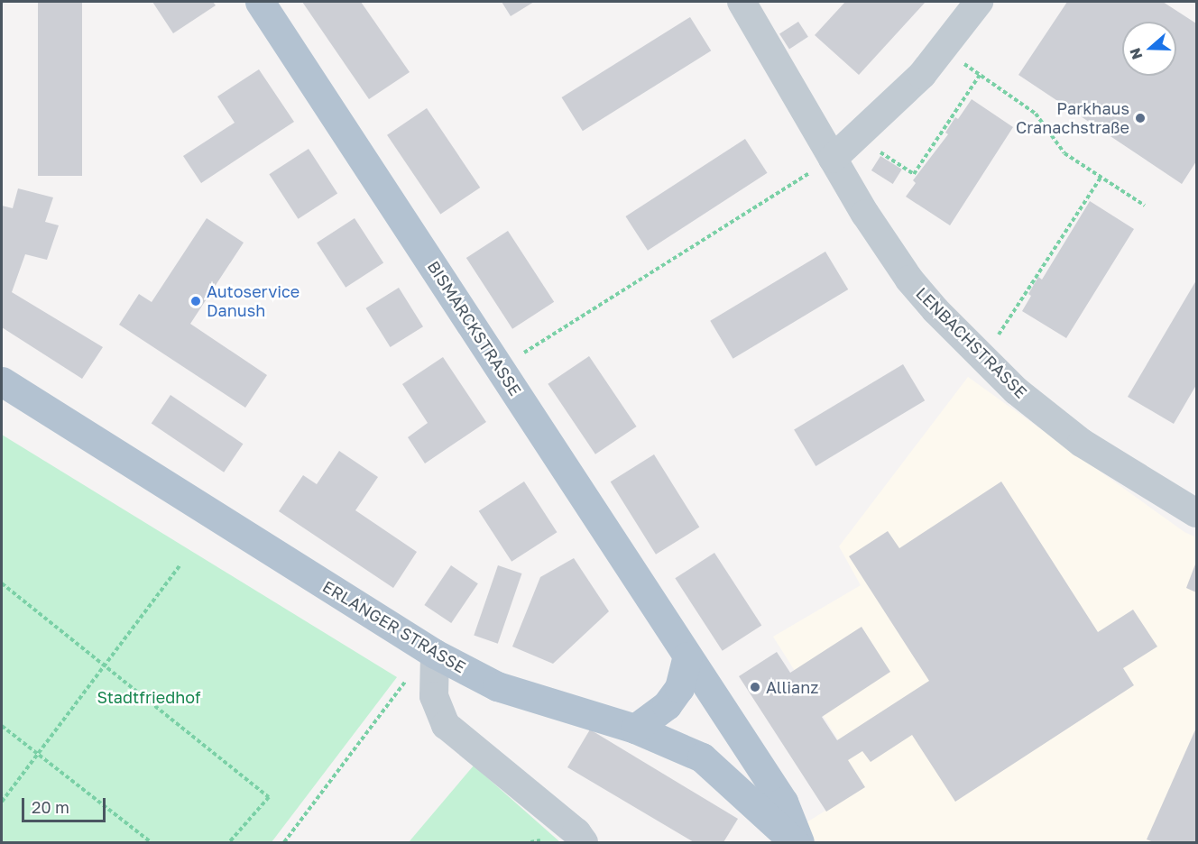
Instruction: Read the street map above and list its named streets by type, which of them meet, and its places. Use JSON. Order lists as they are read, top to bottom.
{
  "streets": {
    "main road": ["BISMARCKSTRASSE", "ERLANGER STRASSE"],
    "street": ["LENBACHSTRASSE"]
  },
  "parks": ["Stadtfriedhof"],
  "places": ["Parkhaus Cranachstraße", "Autoservice Danush", "Allianz"],
  "scale_bar": "20 m",
  "north": "left"
}
